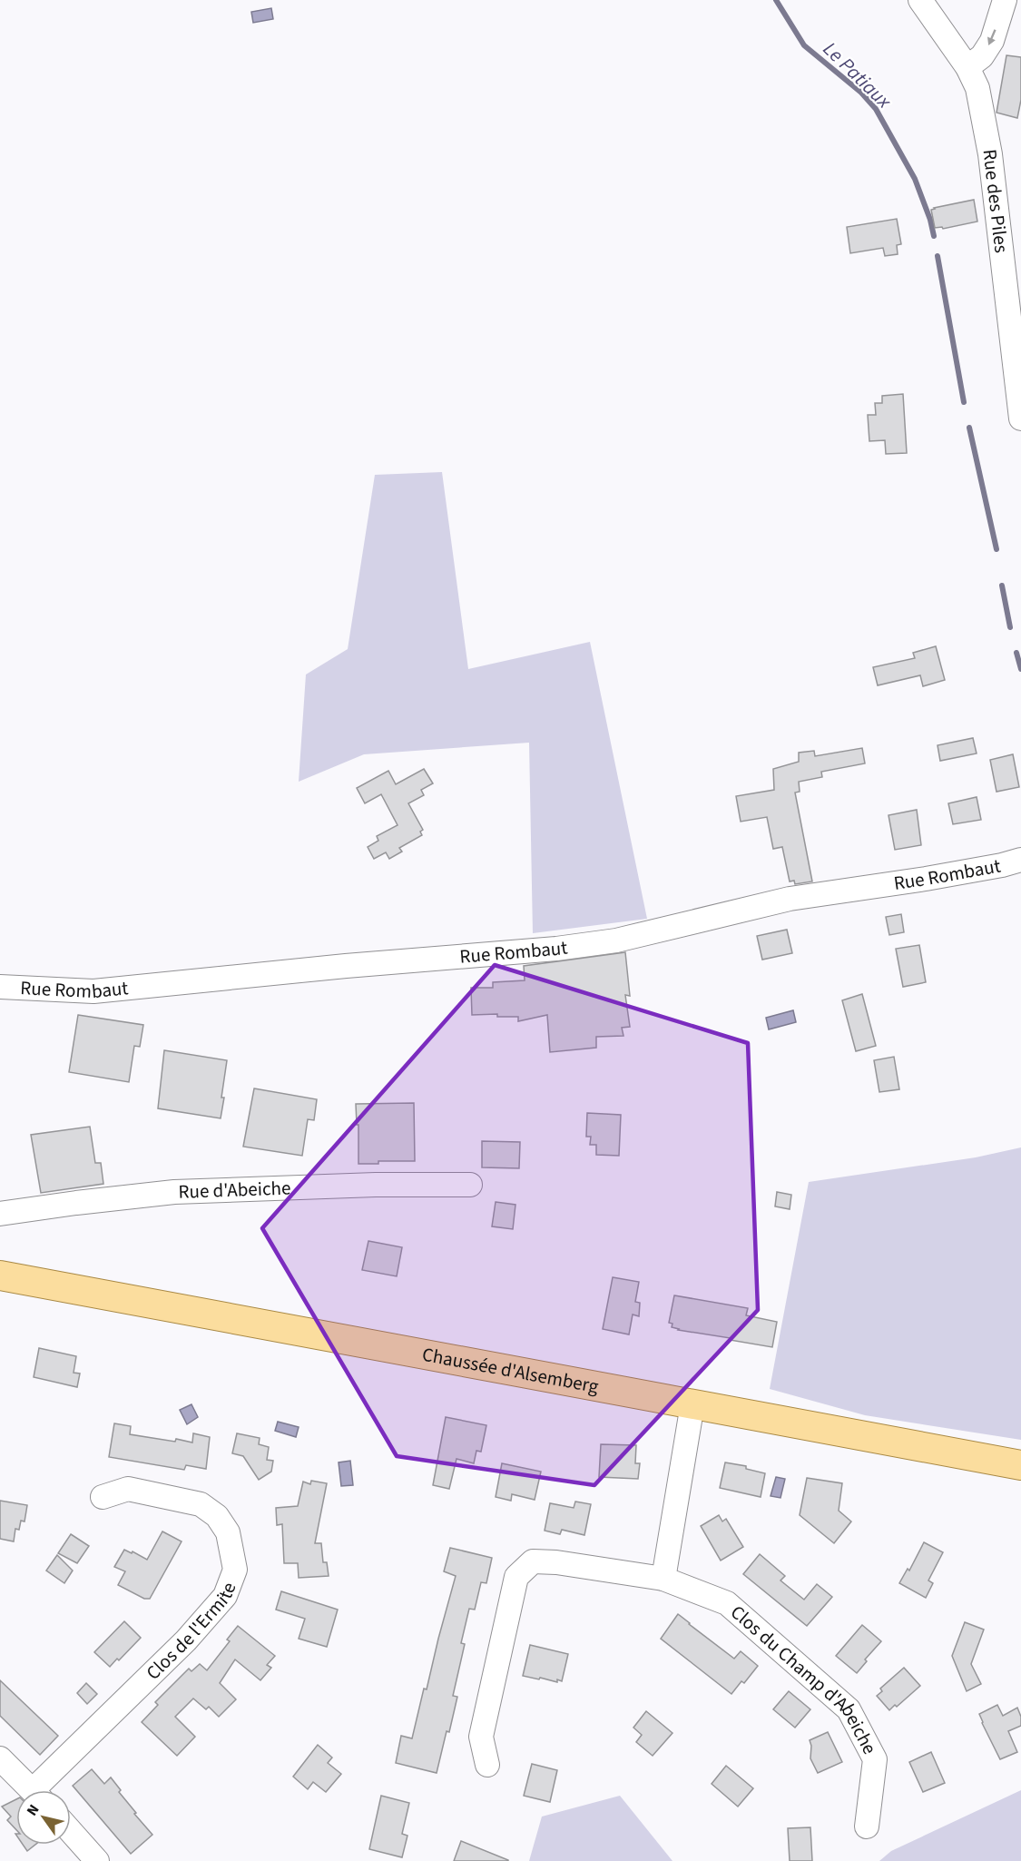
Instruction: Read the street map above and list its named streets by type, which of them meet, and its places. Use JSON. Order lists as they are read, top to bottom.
{
  "streets": {
    "main road": ["Chaussée d'Alsemberg"],
    "street": [
      "Rue des Piles",
      "Rue Rombaut",
      "Rue d'Abeiche",
      "Clos de l'Ermite",
      "Clos du Champ d'Abeiche"
    ]
  },
  "water": ["Le Patiaux"],
  "north": "top left"
}
